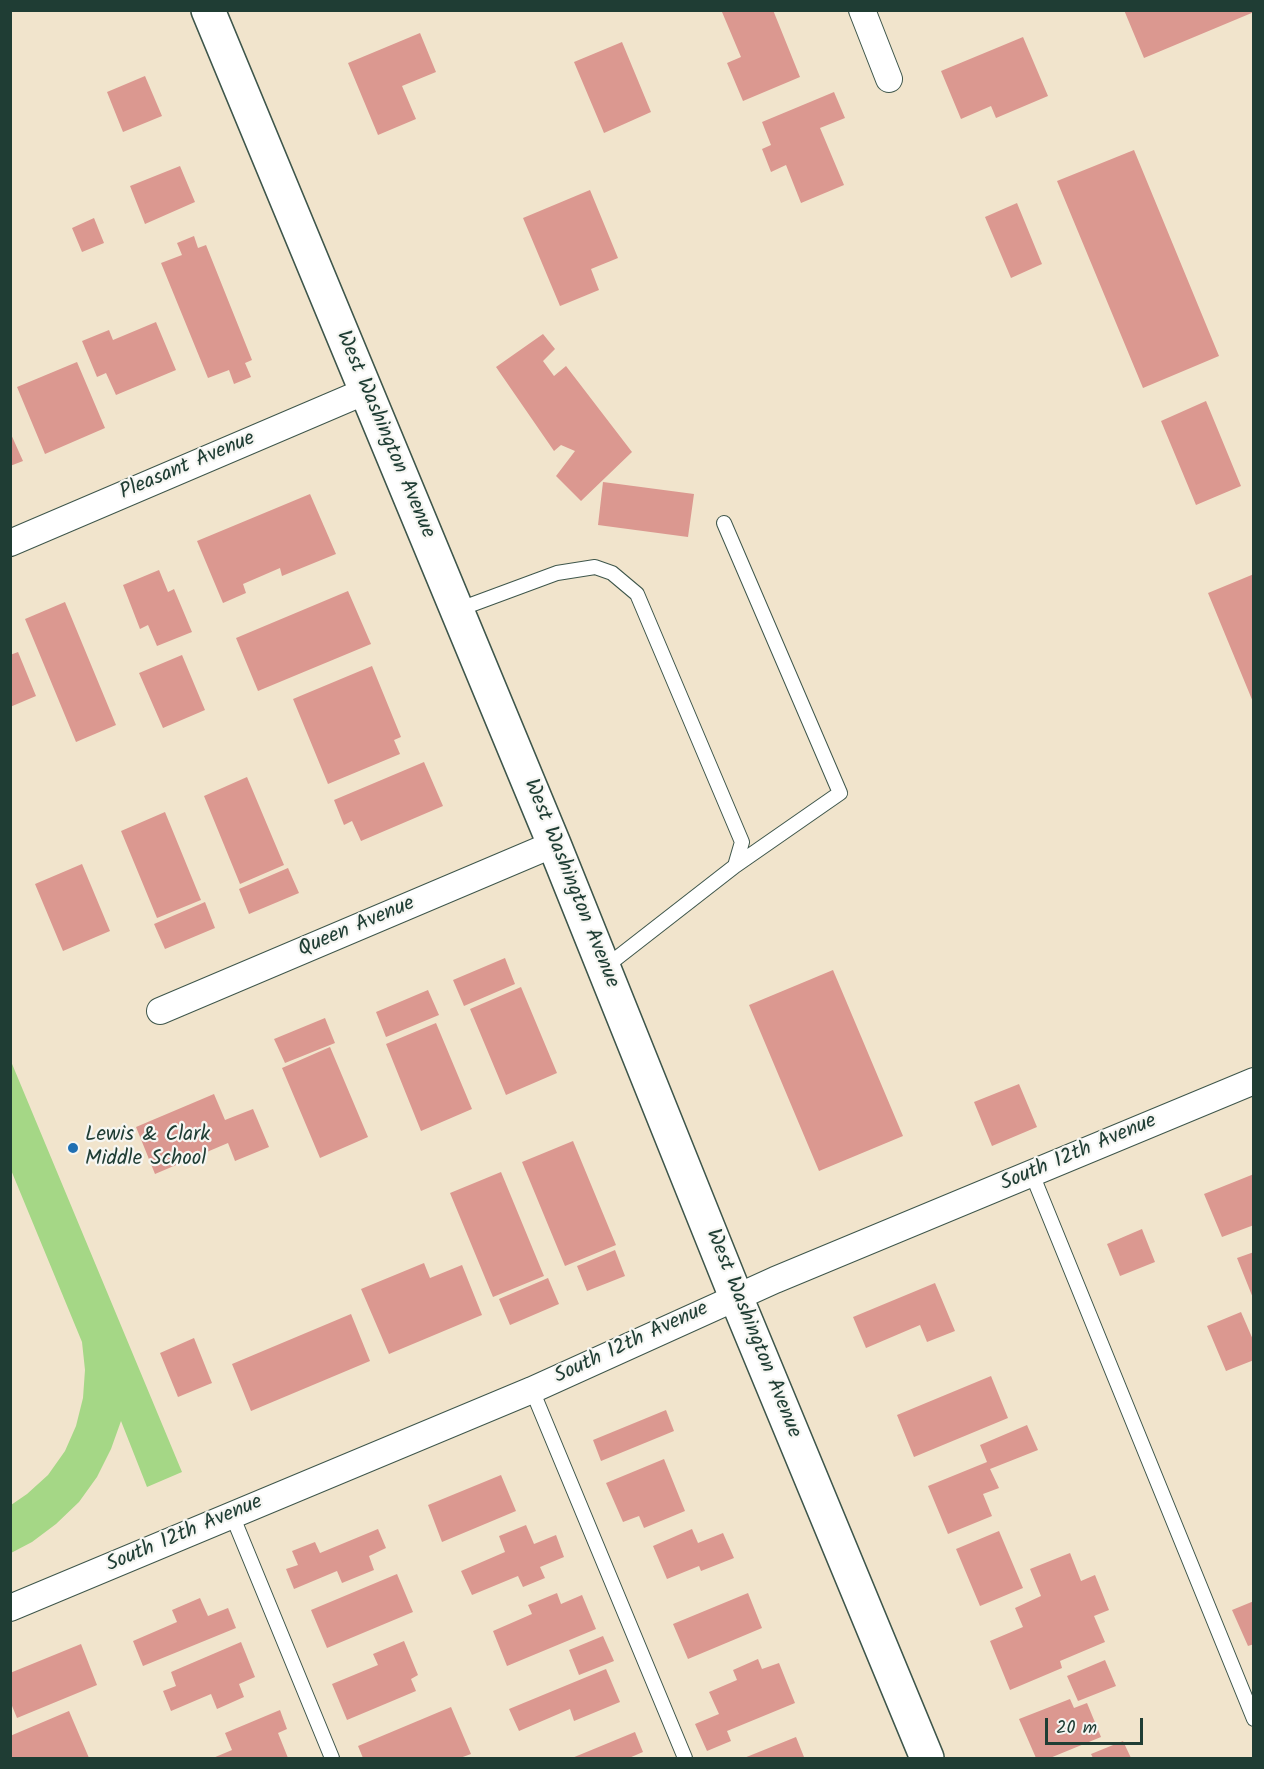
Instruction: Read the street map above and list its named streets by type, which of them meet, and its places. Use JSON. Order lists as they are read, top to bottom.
{
  "streets": {
    "main road": ["West Washington Avenue"],
    "street": ["Pleasant Avenue", "Queen Avenue", "South 12th Avenue"]
  },
  "crossings": [
    ["West Washington Avenue", "Pleasant Avenue"],
    ["West Washington Avenue", "Queen Avenue"],
    ["West Washington Avenue", "South 12th Avenue"]
  ],
  "places": ["Lewis & Clark Middle School"],
  "scale_bar": "20 m"
}
